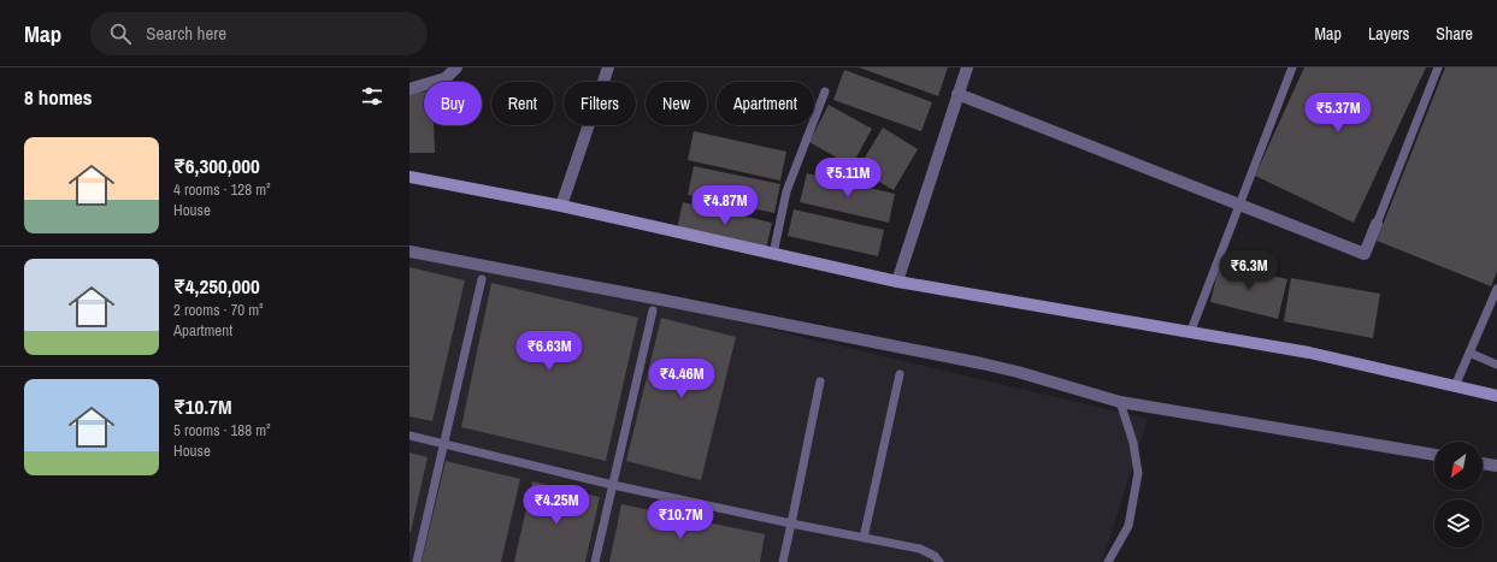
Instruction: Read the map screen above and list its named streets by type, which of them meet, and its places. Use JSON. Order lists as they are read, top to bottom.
{
  "north": "bottom left",
  "page": {
    "header": "Map",
    "search": "Search here",
    "nav": ["Map", "Layers", "Share"],
    "heading": "8 homes",
    "chip": [
      "Buy",
      "Rent",
      "Filters",
      "New",
      "Apartment"
    ],
    "price": [
      "₹5.37M",
      "₹5.11M",
      "₹4.87M",
      "₹6.3M",
      "₹6.63M",
      "₹4.46M",
      "₹4.25M",
      "₹10.7M"
    ],
    "list": [
      {
        "name": "₹6,300,000",
        "note": "4 rooms · 128 m² · House"
      },
      {
        "name": "₹4,250,000",
        "note": "2 rooms · 70 m² · Apartment"
      },
      {
        "name": "₹10.7M",
        "note": "5 rooms · 188 m² · House"
      }
    ]
  }
}
